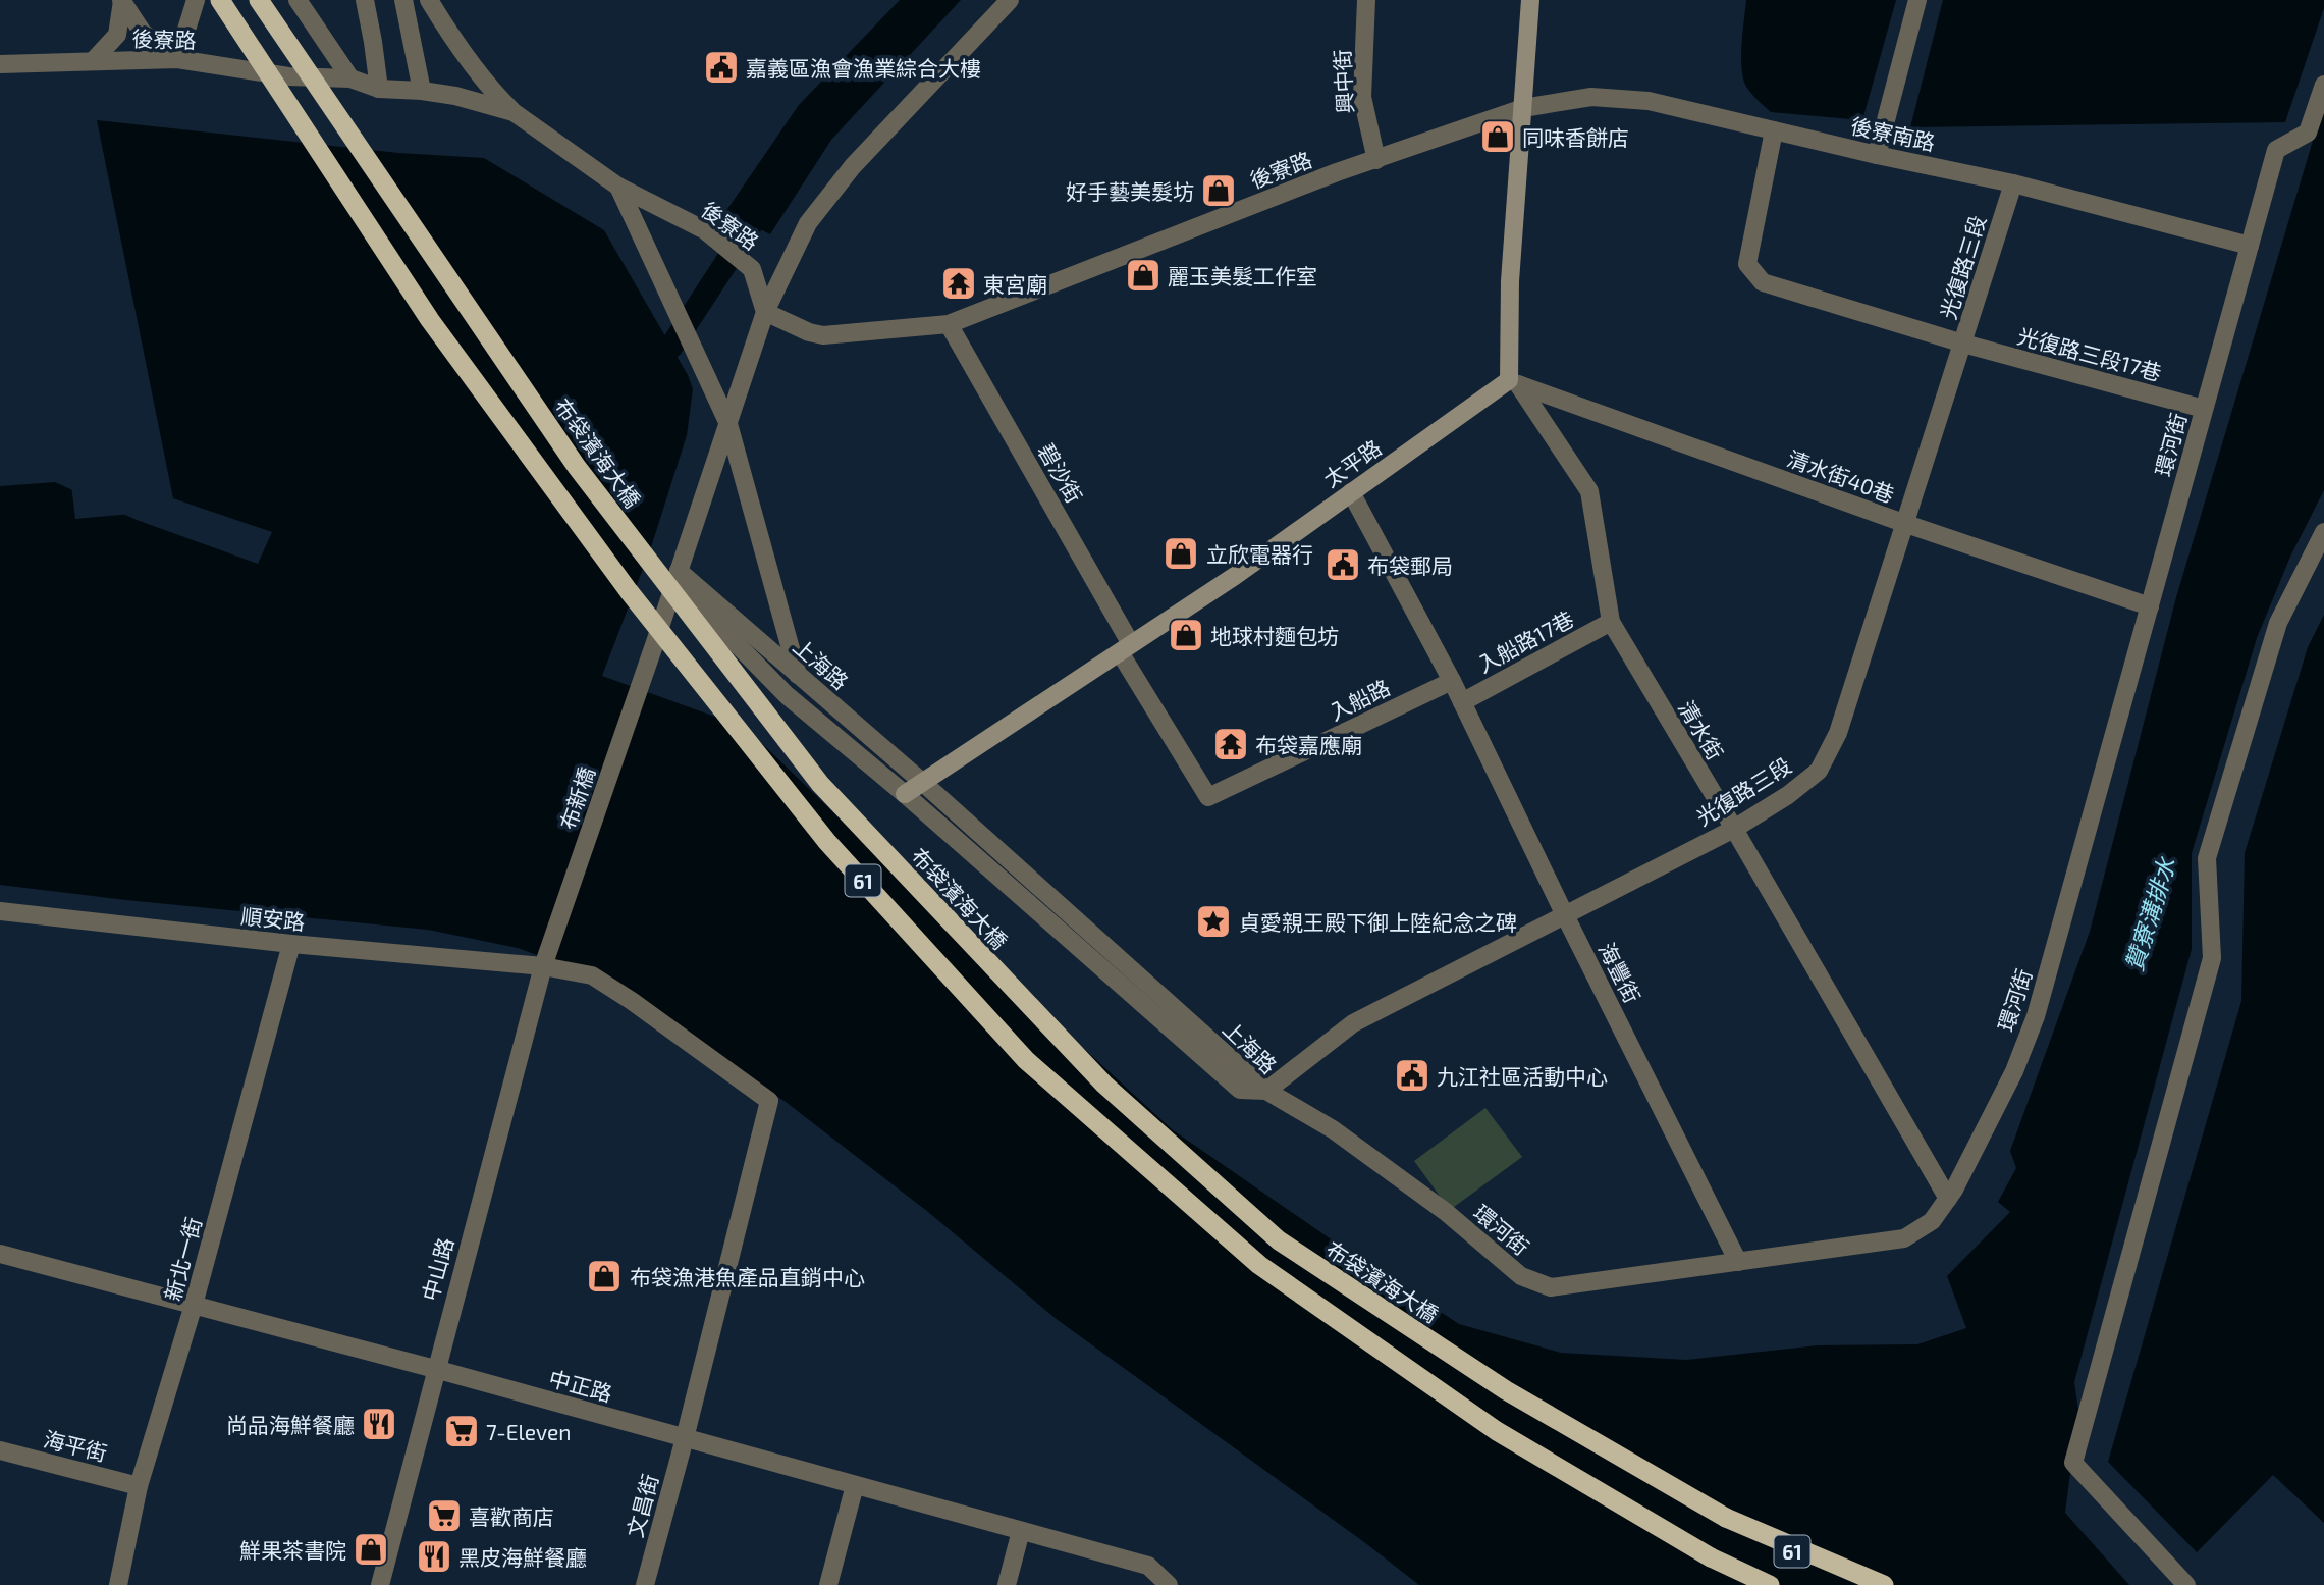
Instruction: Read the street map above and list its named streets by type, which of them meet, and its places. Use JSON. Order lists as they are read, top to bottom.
{
  "streets": {
    "highway": ["布袋濱海大橋", "61"],
    "main road": ["太平路"],
    "street": [
      "後寮路",
      "興中街",
      "後寮南路",
      "光復路三段",
      "光復路三段17巷",
      "環河街",
      "碧沙街",
      "清水街40巷",
      "入船路17巷",
      "上海路",
      "入船路",
      "清水街",
      "布新橋",
      "順安路",
      "海豐街",
      "新北一街",
      "中山路",
      "中正路",
      "海平街",
      "文昌街"
    ]
  },
  "crossings": [
    ["後寮路", "興中街"],
    ["後寮路", "後寮南路"],
    ["後寮路", "太平路"],
    ["後寮路", "碧沙街"],
    ["後寮南路", "光復路三段"],
    ["後寮南路", "光復路三段17巷"],
    ["後寮南路", "環河街"],
    ["後寮南路", "太平路"],
    ["光復路三段", "光復路三段17巷"],
    ["光復路三段", "環河街"],
    ["光復路三段", "清水街40巷"],
    ["光復路三段", "上海路"],
    ["光復路三段", "清水街"],
    ["光復路三段", "海豐街"],
    ["光復路三段17巷", "環河街"],
    ["環河街", "清水街40巷"],
    ["環河街", "上海路"],
    ["環河街", "清水街"],
    ["環河街", "海豐街"],
    ["太平路", "碧沙街"],
    ["太平路", "上海路"],
    ["太平路", "入船路"],
    ["碧沙街", "入船路"],
    ["清水街40巷", "清水街"],
    ["入船路17巷", "清水街"],
    ["入船路17巷", "海豐街"],
    ["上海路", "布新橋"],
    ["布新橋", "順安路"],
    ["布新橋", "中山路"],
    ["順安路", "新北一街"],
    ["順安路", "中山路"],
    ["順安路", "中正路"],
    ["順安路", "文昌街"],
    ["新北一街", "中正路"],
    ["新北一街", "海平街"],
    ["中山路", "中正路"],
    ["中正路", "文昌街"]
  ],
  "water": ["贊寮溝排水"],
  "places": {
    "public building": ["嘉義區漁會漁業綜合大樓", "布袋郵局", "九江社區活動中心"],
    "shop": [
      "同味香餅店",
      "好手藝美髮坊",
      "麗玉美髮工作室",
      "立欣電器行",
      "地球村麵包坊",
      "布袋漁港魚產品直銷中心",
      "鮮果茶書院"
    ],
    "temple": ["東宮廟", "布袋嘉應廟"],
    "place": ["貞愛親王殿下御上陸紀念之碑"],
    "restaurant": ["尚品海鮮餐廳", "黑皮海鮮餐廳"],
    "supermarket": ["7-Eleven", "喜歡商店"]
  }
}
